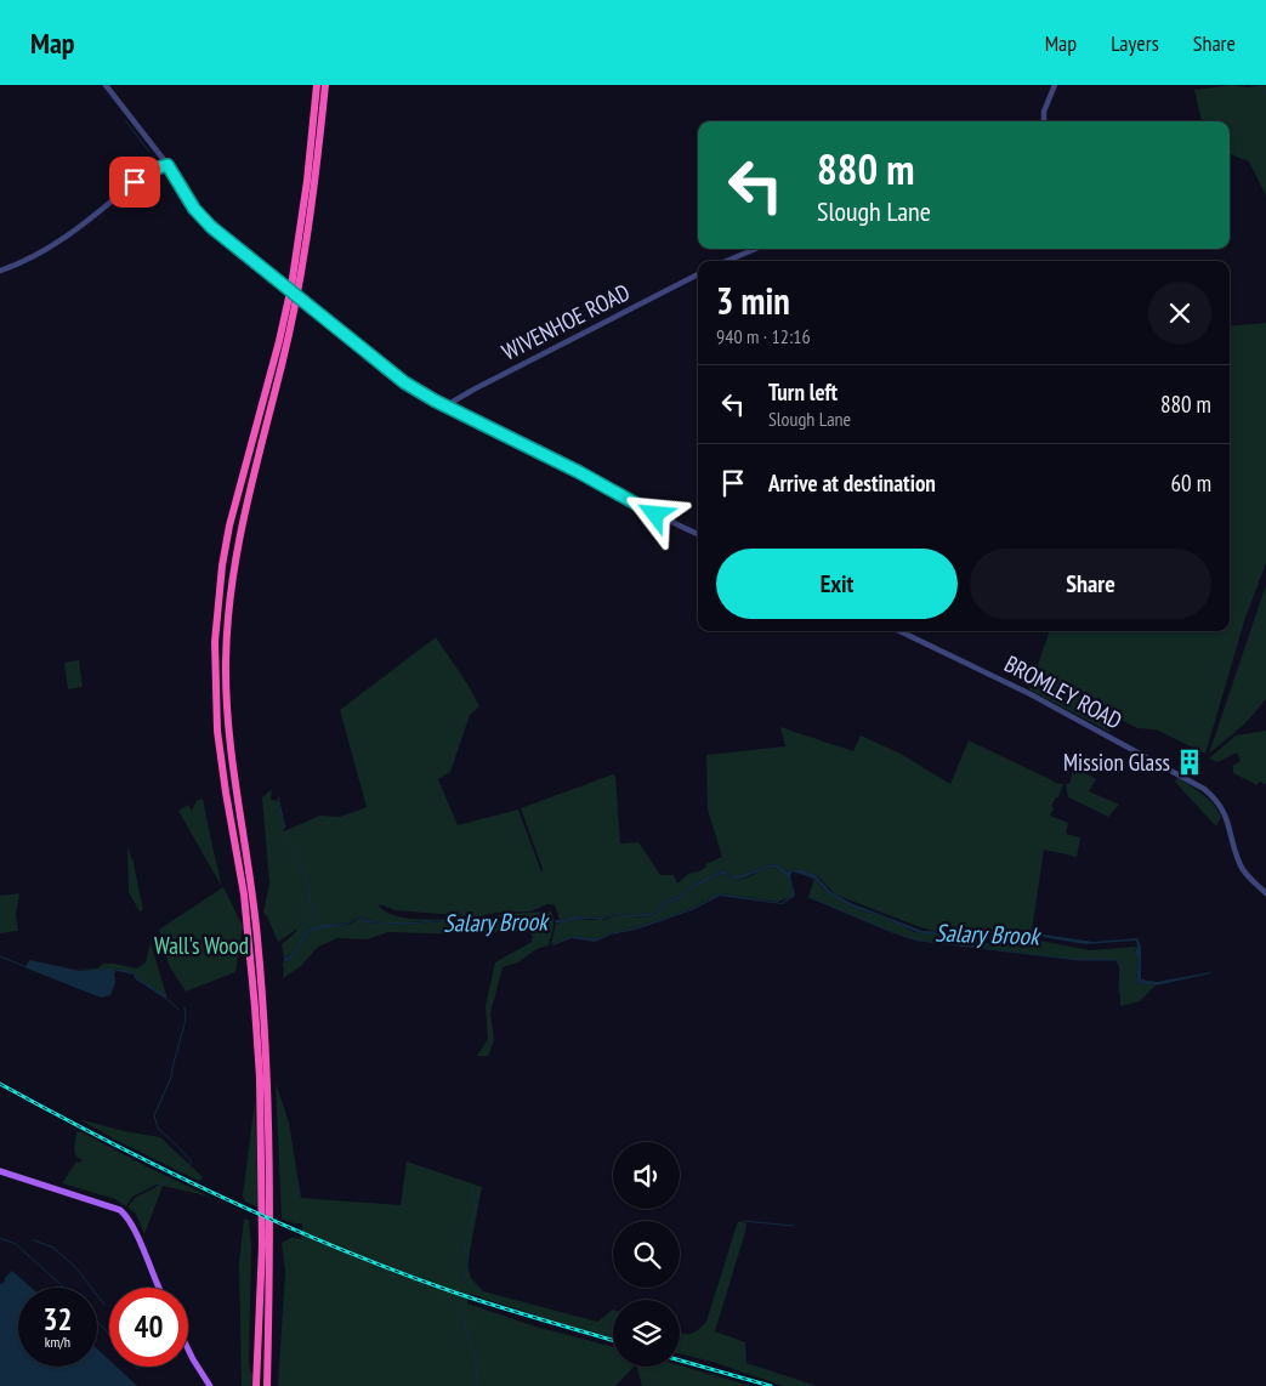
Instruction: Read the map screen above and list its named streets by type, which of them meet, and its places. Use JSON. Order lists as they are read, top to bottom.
{
  "streets": {
    "street": ["WIVENHOE ROAD", "BROMLEY ROAD"]
  },
  "water": ["Salary Brook"],
  "parks": ["Wall's Wood"],
  "places": {
    "building": ["Mission Glass"]
  },
  "page": {
    "header": "Map",
    "nav": ["Map", "Layers", "Share"],
    "turn": ["880 m", "Slough Lane"],
    "heading": ["3 min", "940 m · 12:16"],
    "list": [
      {
        "name": "Turn left",
        "note": "Slough Lane",
        "value": "880 m"
      },
      {
        "name": "Arrive at destination",
        "value": "60 m"
      }
    ],
    "buttons": ["Exit", "Share"],
    "speed": "32 km/h",
    "limit": "40"
  }
}
